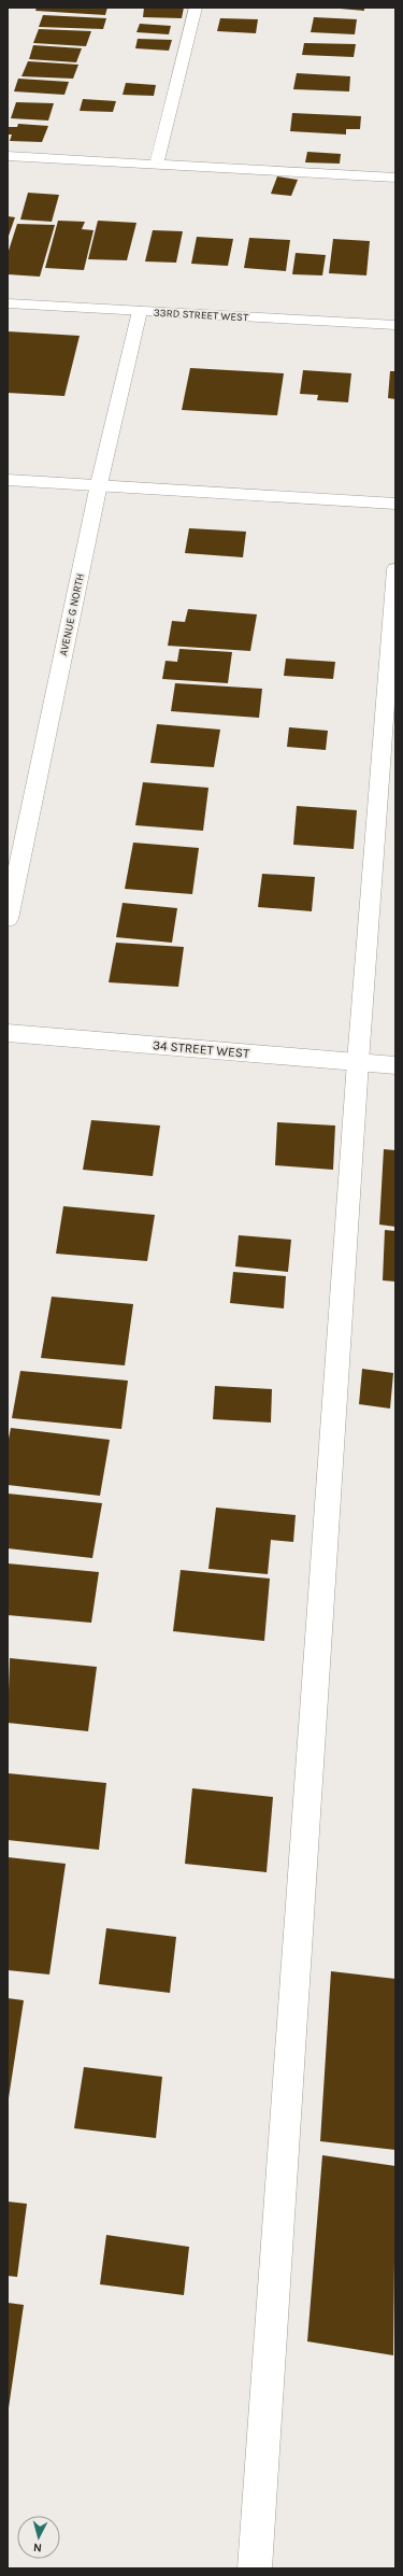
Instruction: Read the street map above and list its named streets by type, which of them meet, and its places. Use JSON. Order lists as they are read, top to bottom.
{
  "streets": {
    "street": ["33RD STREET WEST", "AVENUE G NORTH", "34 STREET WEST"]
  },
  "crossings": [
    ["33RD STREET WEST", "AVENUE G NORTH"]
  ],
  "north": "bottom"
}
